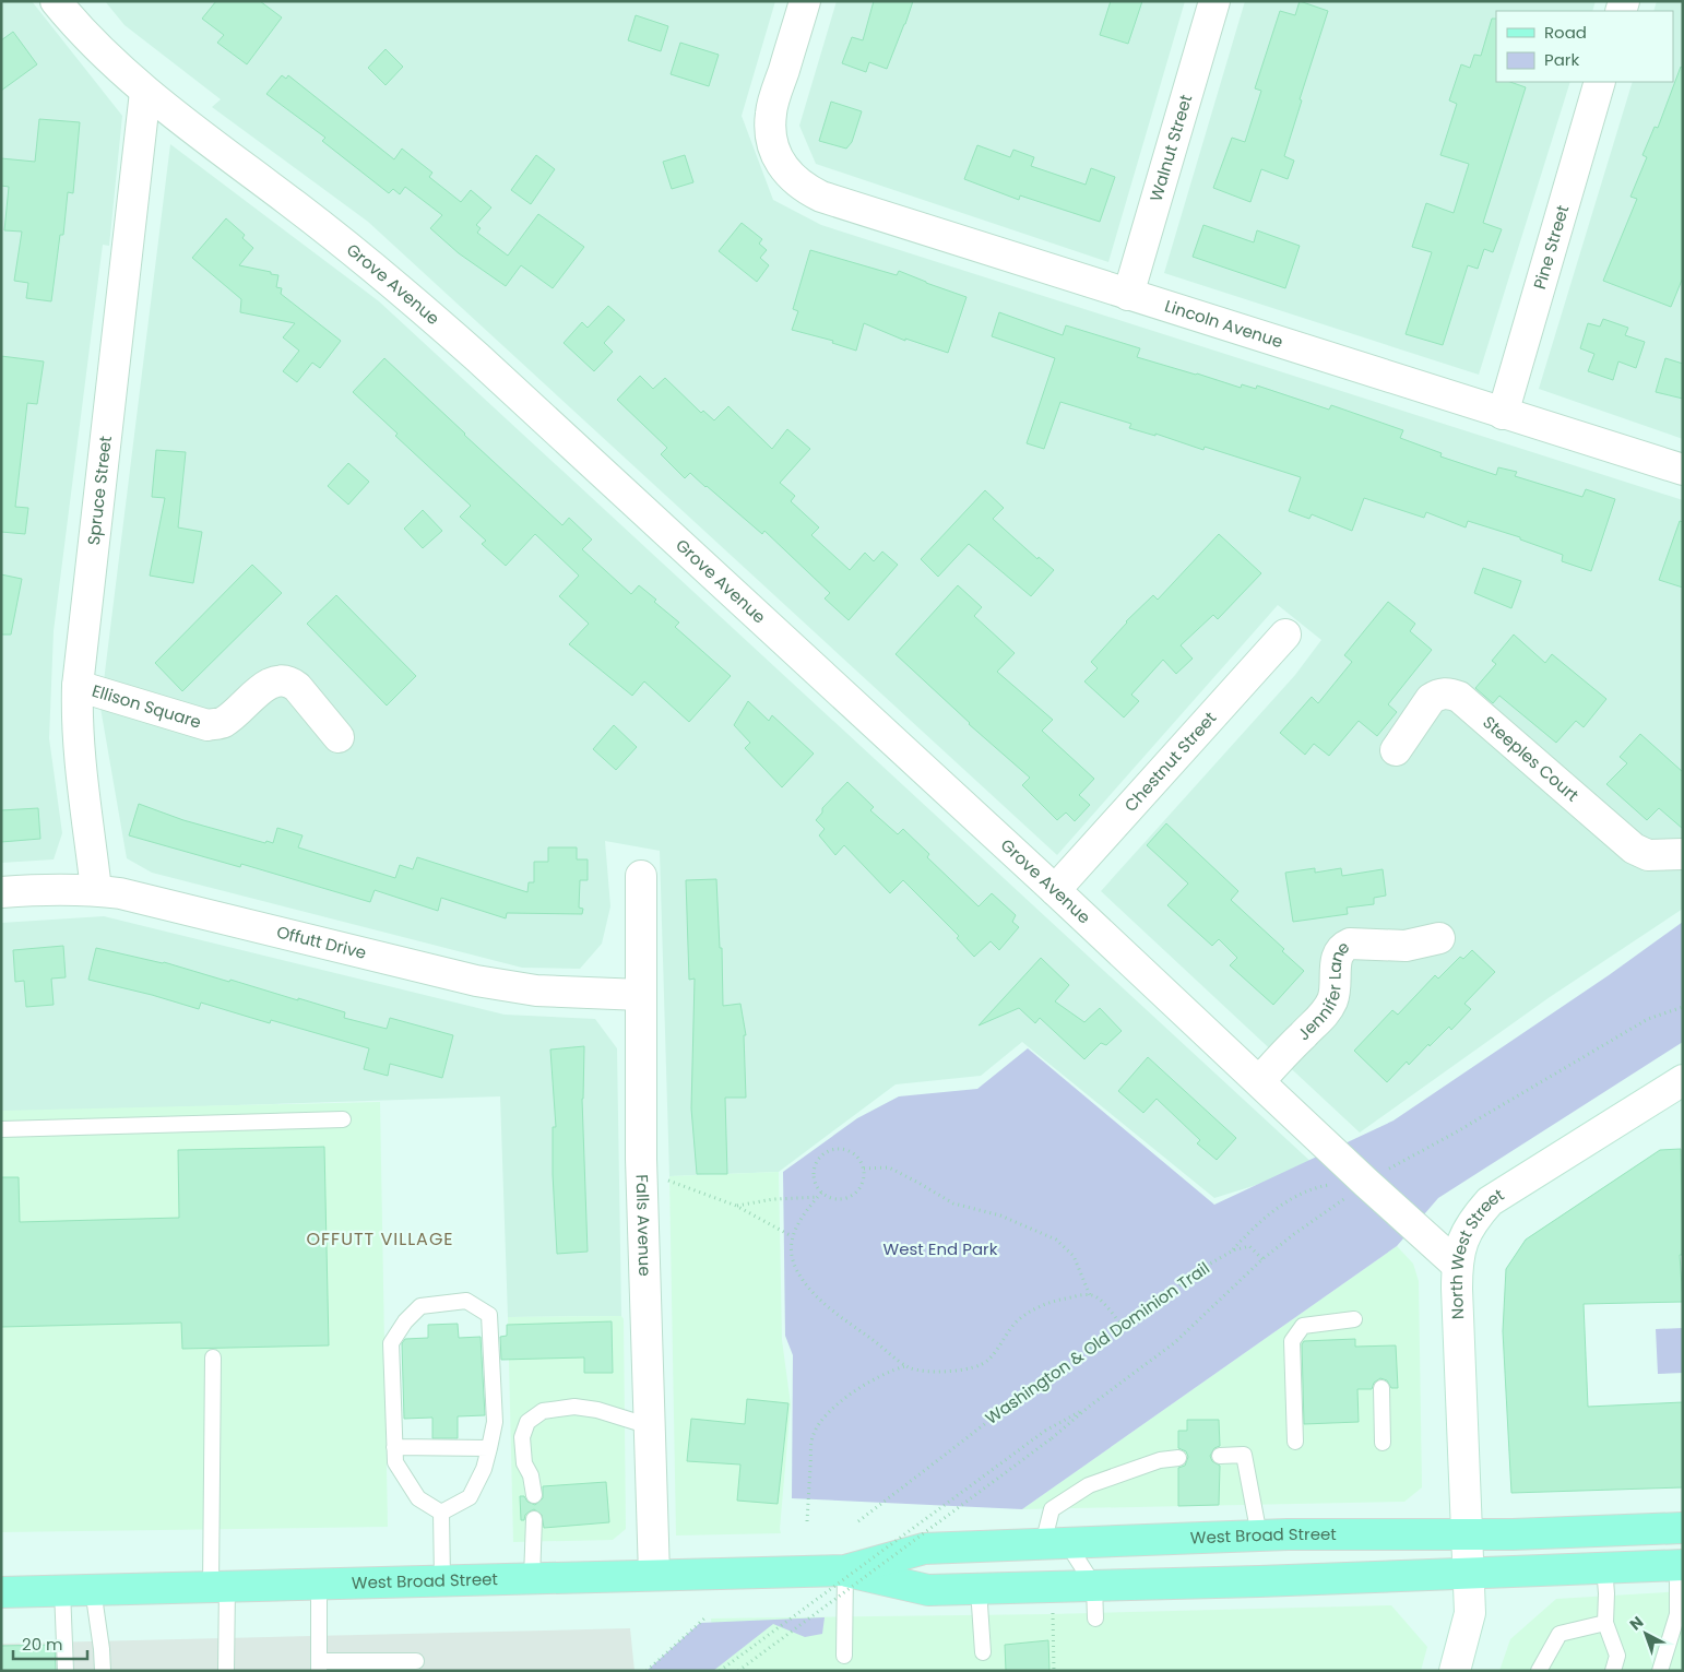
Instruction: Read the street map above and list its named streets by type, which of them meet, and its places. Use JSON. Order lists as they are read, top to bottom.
{
  "streets": {
    "main road": ["West Broad Street"],
    "street": [
      "Walnut Street",
      "Pine Street",
      "Grove Avenue",
      "Lincoln Avenue",
      "Spruce Street",
      "Ellison Square",
      "Steeples Court",
      "Chestnut Street",
      "Offutt Drive",
      "Jennifer Lane",
      "Falls Avenue",
      "North West Street"
    ],
    "path": ["Washington & Old Dominion Trail"]
  },
  "crossings": [
    ["Walnut Street", "Lincoln Avenue"],
    ["Pine Street", "Lincoln Avenue"],
    ["Grove Avenue", "Spruce Street"],
    ["Grove Avenue", "Chestnut Street"],
    ["Grove Avenue", "Jennifer Lane"],
    ["Grove Avenue", "North West Street"],
    ["Grove Avenue", "Washington & Old Dominion Trail"],
    ["Spruce Street", "Ellison Square"],
    ["Spruce Street", "Offutt Drive"],
    ["Offutt Drive", "Falls Avenue"],
    ["Falls Avenue", "West Broad Street"],
    ["North West Street", "West Broad Street"]
  ],
  "districts": ["OFFUTT VILLAGE"],
  "parks": ["West End Park"],
  "legend": ["Road", "Park"],
  "scale_bar": "20 m",
  "north": "top left"
}
